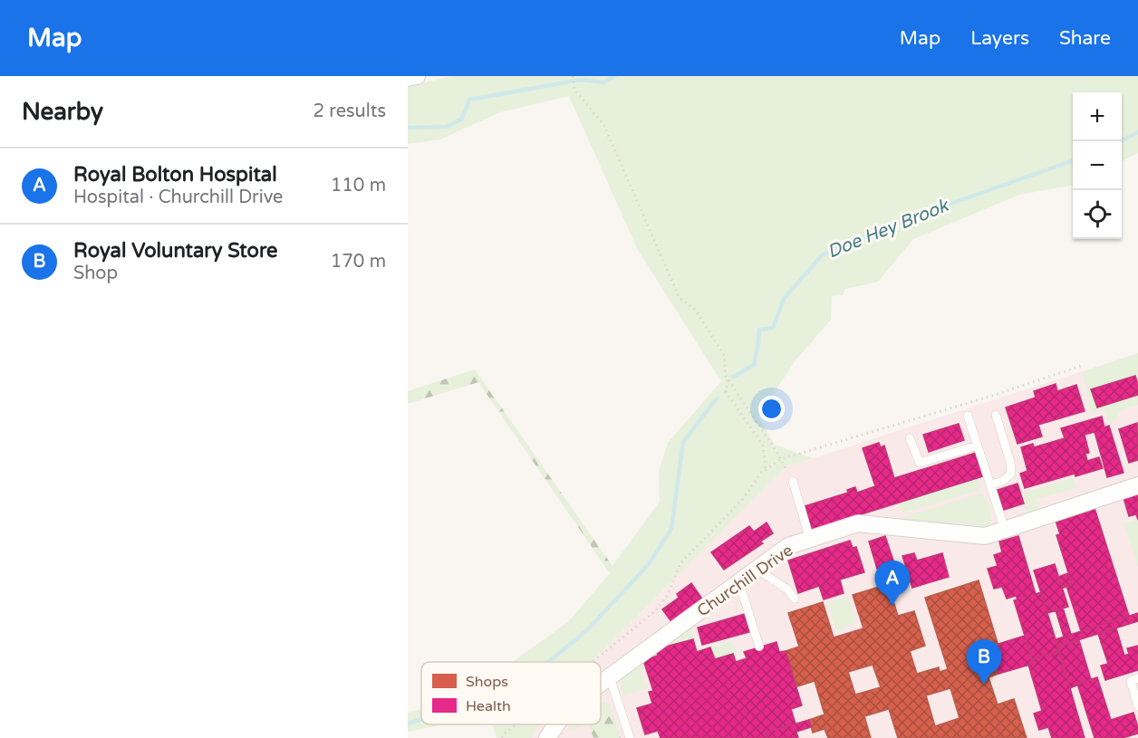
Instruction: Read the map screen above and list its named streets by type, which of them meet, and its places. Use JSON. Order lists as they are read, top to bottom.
{
  "streets": {
    "street": ["Churchill Drive"]
  },
  "water": ["Doe Hey Brook"],
  "legend": ["Shops", "Health"],
  "page": {
    "header": "Map",
    "nav": ["Map", "Layers", "Share"],
    "heading": ["Nearby", "2 results"],
    "map_buttons": ["+", "−"],
    "list": [
      {
        "mark": "A",
        "name": "Royal Bolton Hospital",
        "note": "Hospital · Churchill Drive",
        "value": "110 m"
      },
      {
        "mark": "B",
        "name": "Royal Voluntary Store",
        "note": "Shop",
        "value": "170 m"
      }
    ],
    "pins": ["A", "B"]
  }
}
